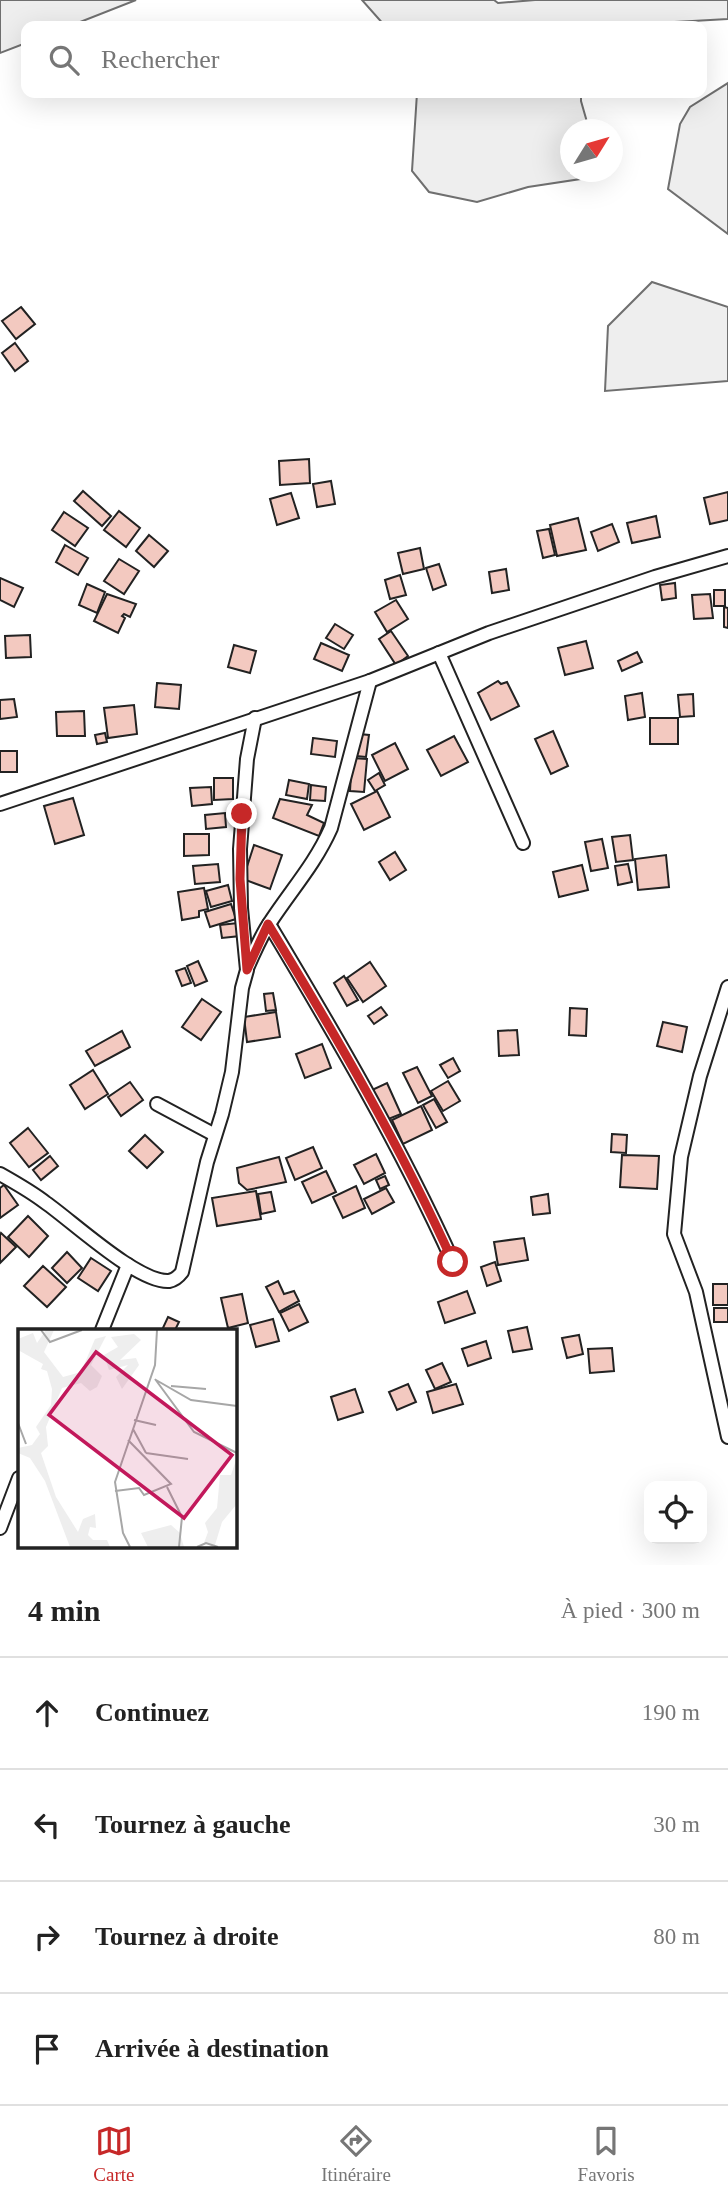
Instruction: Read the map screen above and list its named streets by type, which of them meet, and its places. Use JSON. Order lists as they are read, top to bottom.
{
  "north": "top right",
  "page": {
    "search": "Rechercher",
    "heading": ["4 min", "À pied · 300 m"],
    "list": [
      ["Continuez", "190 m"],
      ["Tournez à gauche", "30 m"],
      ["Tournez à droite", "80 m"],
      "Arrivée à destination"
    ],
    "nav": ["Carte", "Itinéraire", "Favoris"]
  }
}
